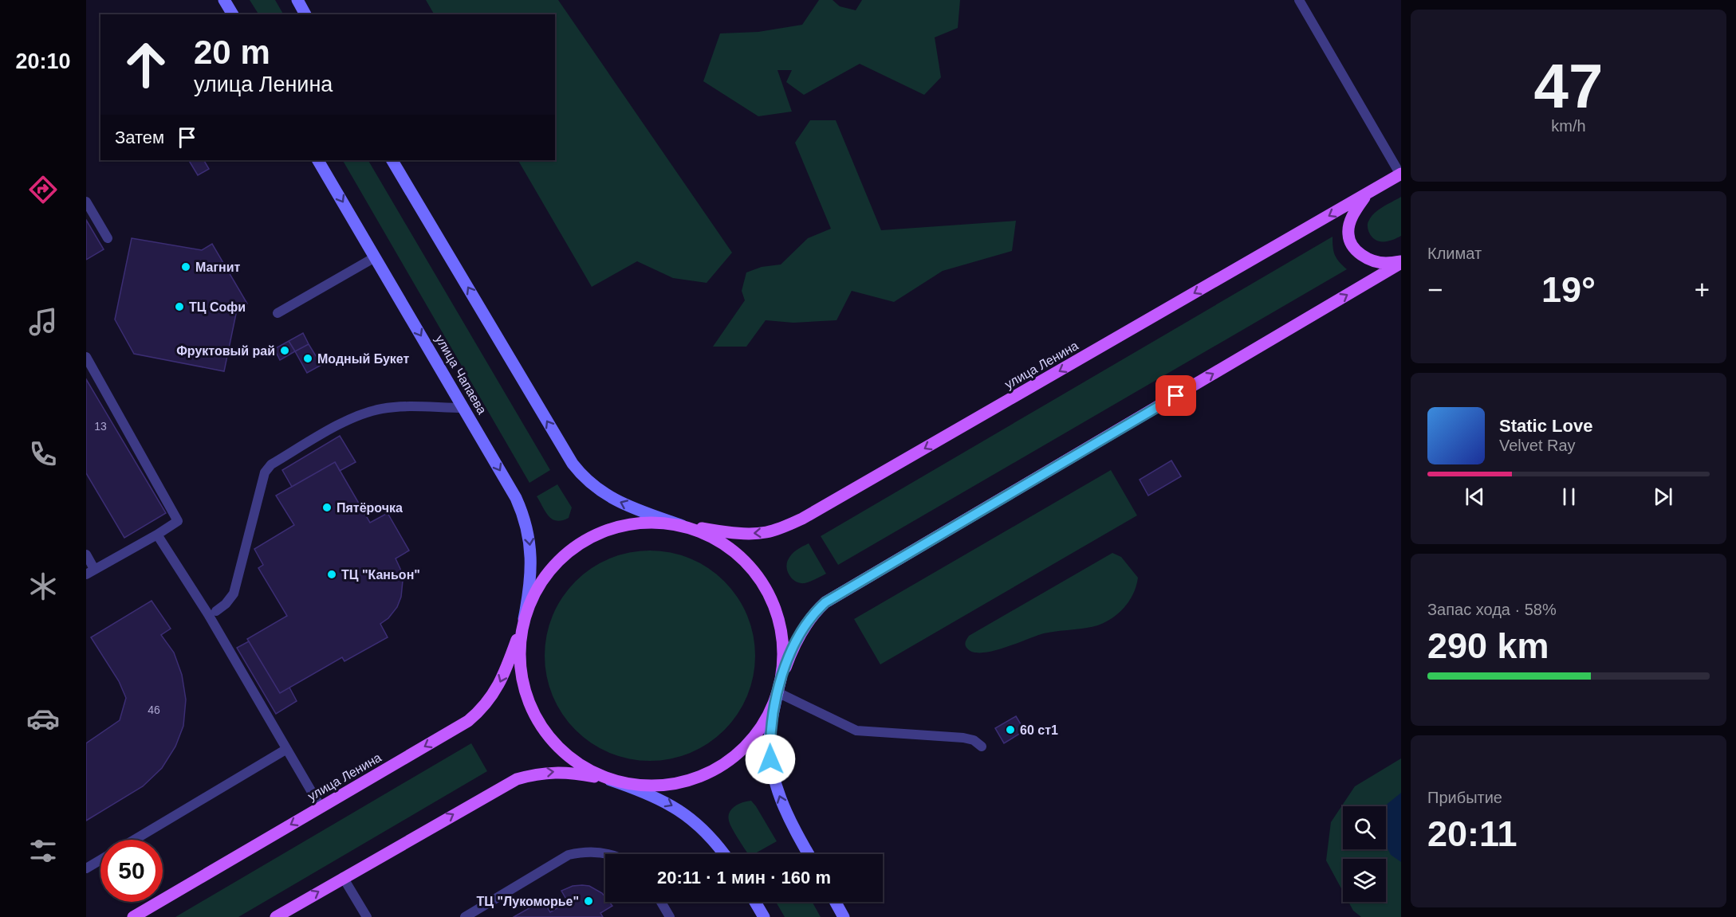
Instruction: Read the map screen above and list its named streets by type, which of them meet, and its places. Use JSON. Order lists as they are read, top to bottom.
{
  "streets": {
    "main road": ["улица Ленина", "улица Чапаева"]
  },
  "crossings": [
    ["улица Ленина", "улица Чапаева"]
  ],
  "places": [
    "Магнит",
    "ТЦ Софи",
    "Фруктовый рай",
    "Модный Букет",
    "Пятёрочка",
    "ТЦ \"Каньон\"",
    "60 ст1",
    "ТЦ \"Лукоморье\""
  ],
  "house_numbers": ["13", "46"],
  "page": {
    "tabs": "20:10",
    "tile": [
      ["47", "km/h"],
      "Климат",
      ["Запас хода · 58%", "290 km"],
      ["Прибытие", "20:11"]
    ],
    "turn": ["20 m", "улица Ленина"],
    "then": "Затем",
    "heat": ["−", "19°", "+"],
    "song": ["Static Love", "Velvet Ray"],
    "limit": "50",
    "trip": "20:11 · 1 мин · 160 m"
  }
}
